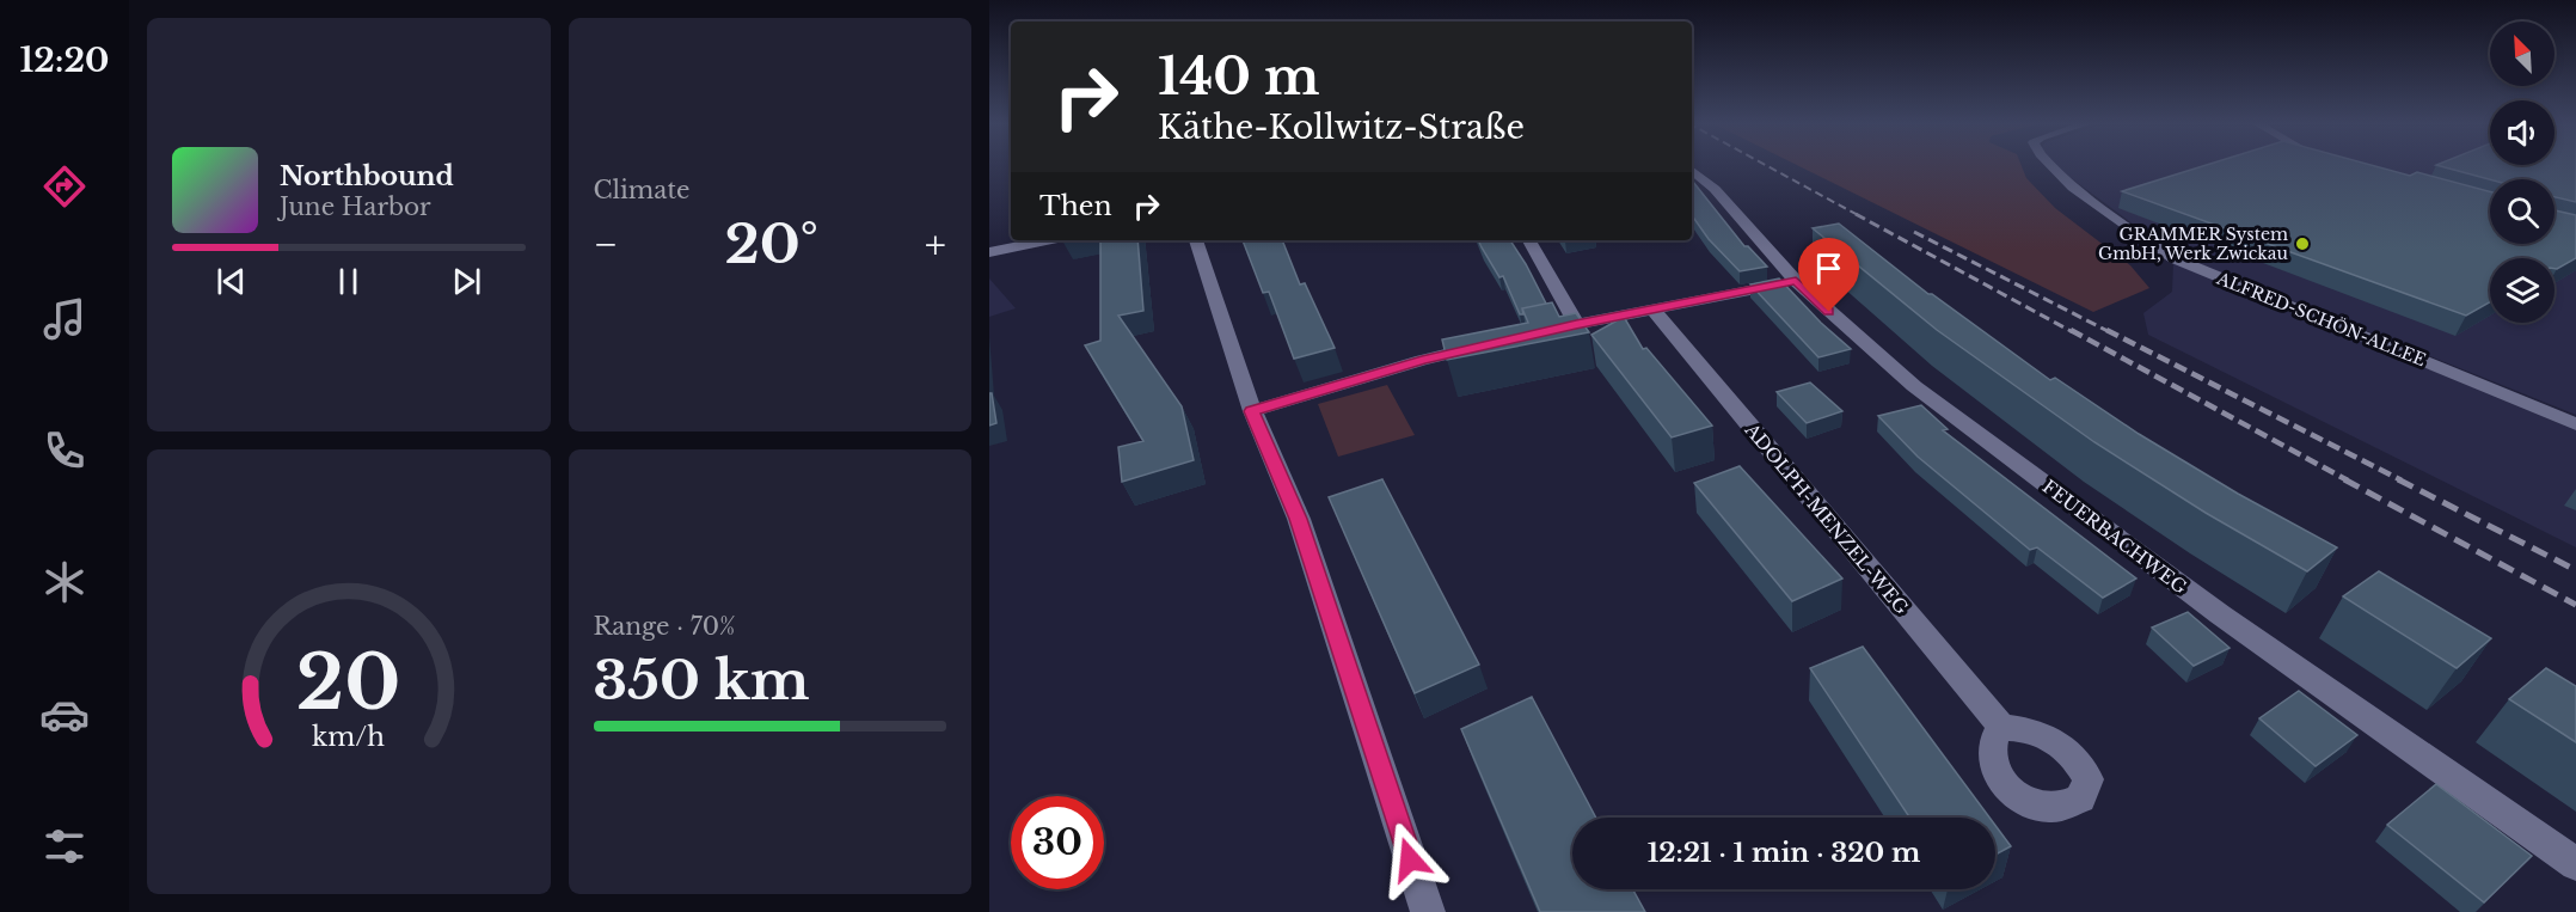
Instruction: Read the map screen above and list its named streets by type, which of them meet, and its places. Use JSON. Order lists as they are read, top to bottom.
{
  "streets": {
    "street": ["ALFRED-SCHÖN-ALLEE", "ADOLPH-MENZEL-WEG", "FEUERBACHWEG"]
  },
  "places": ["GRAMMER System GmbH, Werk Zwickau"],
  "north": "top left",
  "page": {
    "tabs": "12:20",
    "tile": [
      "Climate",
      ["Range · 70%", "350 km"]
    ],
    "turn": ["140 m", "Käthe-Kollwitz-Straße"],
    "song": ["Northbound", "June Harbor"],
    "then": "Then",
    "heat": ["−", "20°", "+"],
    "limit": "30",
    "trip": "12:21 · 1 min · 320 m",
    "gauge": ["20", "km/h"]
  }
}
